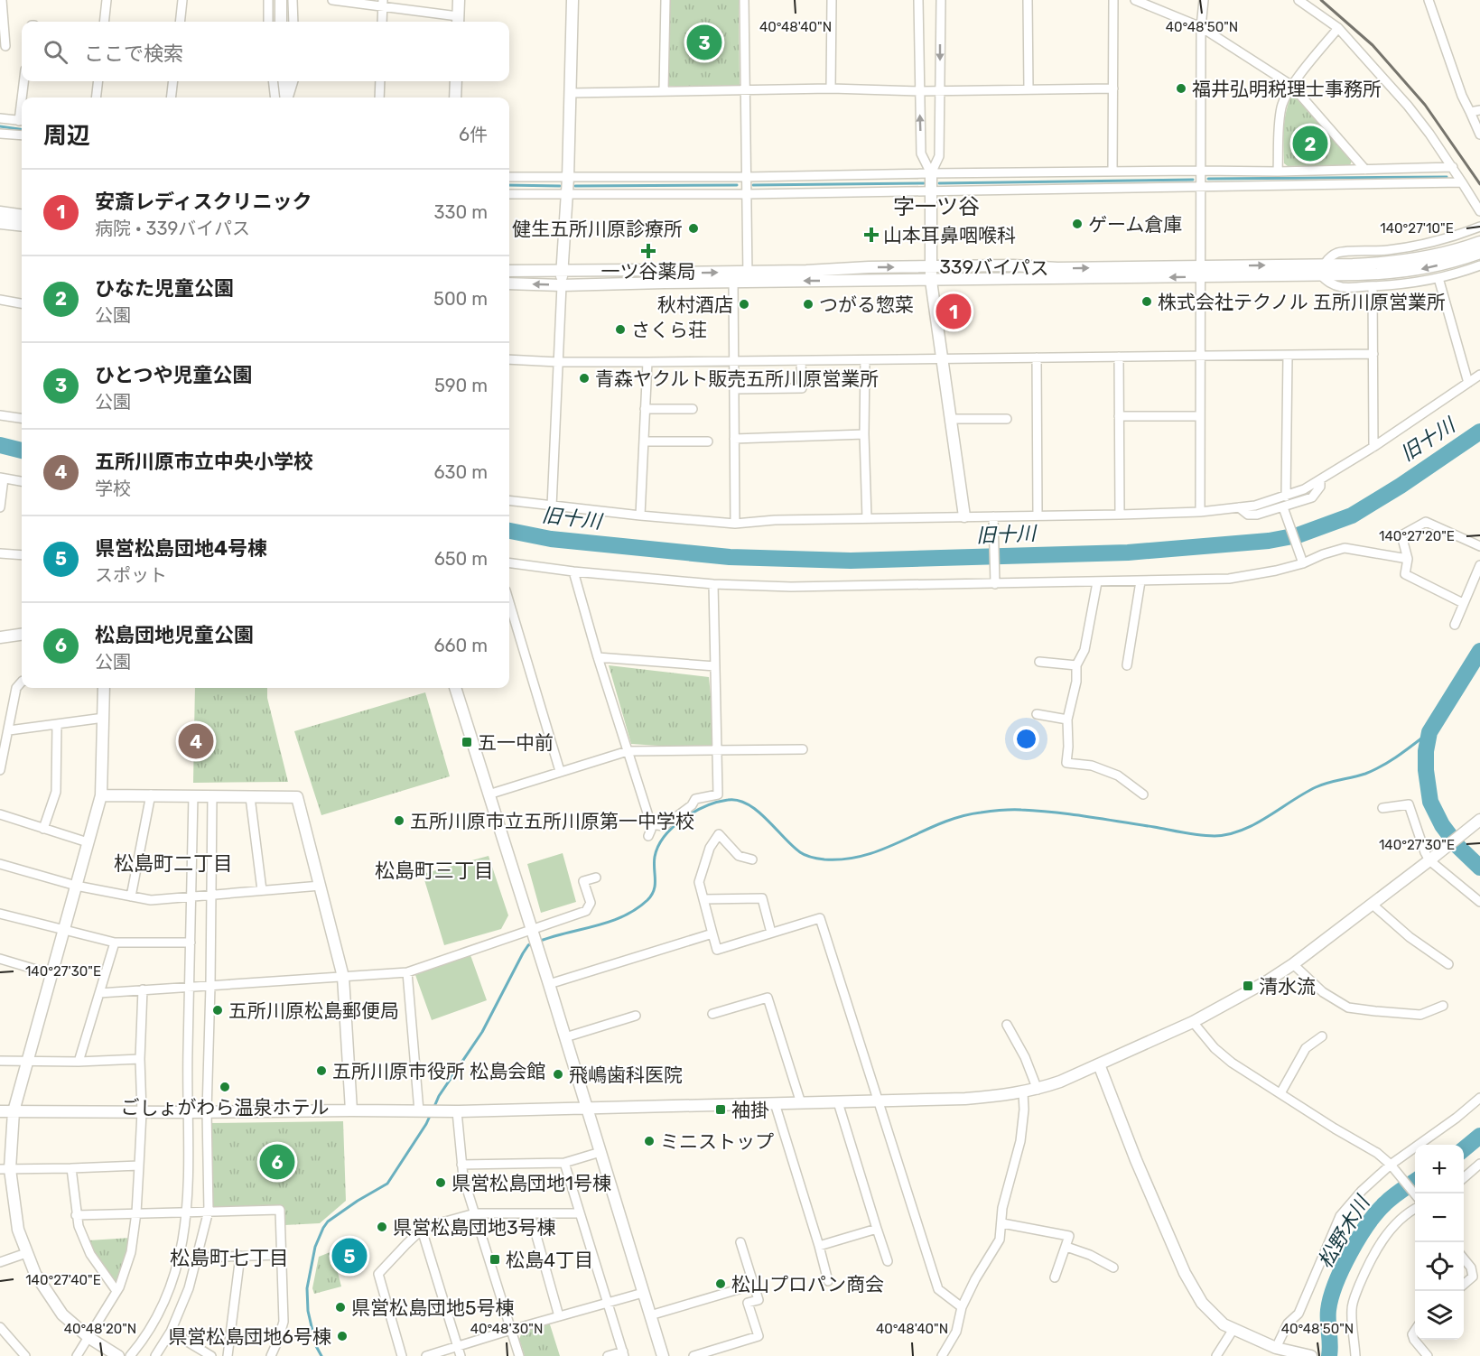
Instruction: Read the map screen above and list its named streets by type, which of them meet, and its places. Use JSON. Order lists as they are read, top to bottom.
{
  "streets": {
    "street": ["339バイパス"]
  },
  "districts": [
    "字一ツ谷",
    "松島町二丁目",
    "松島町三丁目",
    "松島町七丁目"
  ],
  "water": ["旧十川", "松野木川"],
  "places": {
    "other": [
      "福井弘明税理士事務所",
      "ゲーム倉庫",
      "健生五所川原診療所",
      "株式会社テクノル 五所川原営業所",
      "秋村酒店",
      "つがる惣菜",
      "さくら荘",
      "青森ヤクルト販売五所川原営業所",
      "五所川原市立五所川原第一中学校",
      "五所川原松島郵便局",
      "五所川原市役所 松島会館",
      "飛嶋歯科医院",
      "ごしょがわら温泉ホテル",
      "ミニストップ",
      "県営松島団地1号棟",
      "県営松島団地3号棟",
      "松山プロパン商会",
      "県営松島団地5号棟",
      "県営松島団地6号棟"
    ],
    "health": ["山本耳鼻咽喉科", "一ツ谷薬局"],
    "transit": [
      "五一中前",
      "清水流",
      "袖掛",
      "松島4丁目"
    ]
  },
  "page": {
    "search": "ここで検索",
    "pins": [
      "3",
      "2",
      "1",
      "4",
      "6",
      "5"
    ],
    "heading": ["周辺", "6件"],
    "list": [
      {
        "mark": "1",
        "name": "安斎レディスクリニック",
        "note": "病院 · 339バイパス",
        "value": "330 m"
      },
      {
        "mark": "2",
        "name": "ひなた児童公園",
        "note": "公園",
        "value": "500 m"
      },
      {
        "mark": "3",
        "name": "ひとつや児童公園",
        "note": "公園",
        "value": "590 m"
      },
      {
        "mark": "4",
        "name": "五所川原市立中央小学校",
        "note": "学校",
        "value": "630 m"
      },
      {
        "mark": "5",
        "name": "県営松島団地4号棟",
        "note": "スポット",
        "value": "650 m"
      },
      {
        "mark": "6",
        "name": "松島団地児童公園",
        "note": "公園",
        "value": "660 m"
      }
    ],
    "map_buttons": ["+", "−"]
  },
  "coordinates": [
    "40°48'40\"N",
    "40°48'50\"N",
    "140°27'10\"E",
    "140°27'20\"E",
    "140°27'30\"E",
    "140°27'40\"E",
    "40°48'20\"N",
    "40°48'30\"N"
  ]
}
